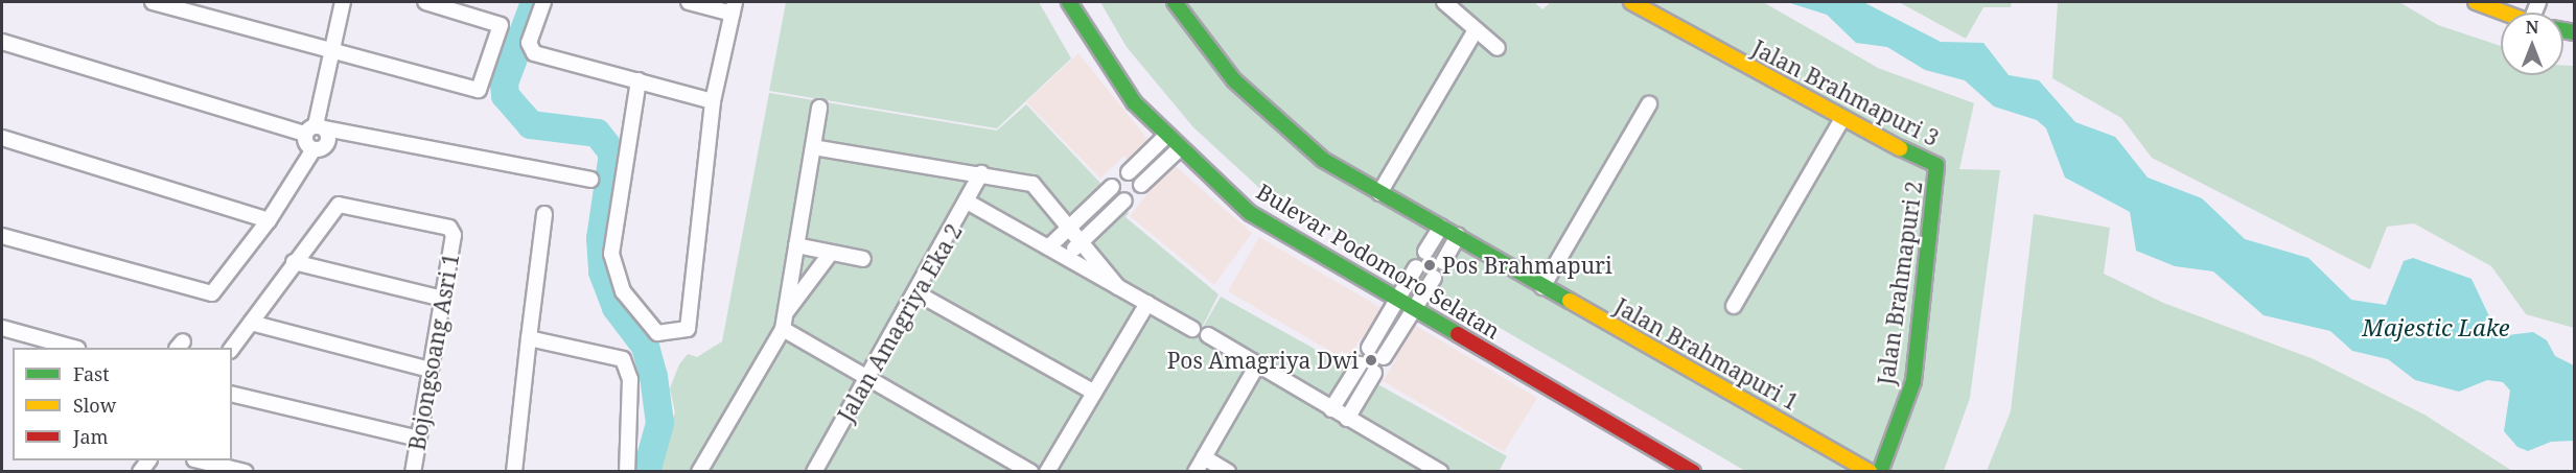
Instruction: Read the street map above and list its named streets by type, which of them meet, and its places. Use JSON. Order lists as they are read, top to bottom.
{
  "streets": {
    "street": [
      "Jalan Brahmapuri 3",
      "Bulevar Podomoro Selatan",
      "Jalan Brahmapuri 2",
      "Jalan Amagriya Eka 2",
      "Bojongsoang Asri 1",
      "Jalan Brahmapuri 1"
    ]
  },
  "crossings": [
    ["Jalan Brahmapuri 3", "Jalan Brahmapuri 2"]
  ],
  "water": ["Majestic Lake"],
  "places": ["Pos Brahmapuri", "Pos Amagriya Dwi"],
  "legend": ["Fast", "Slow", "Jam"],
  "north": "top"
}
